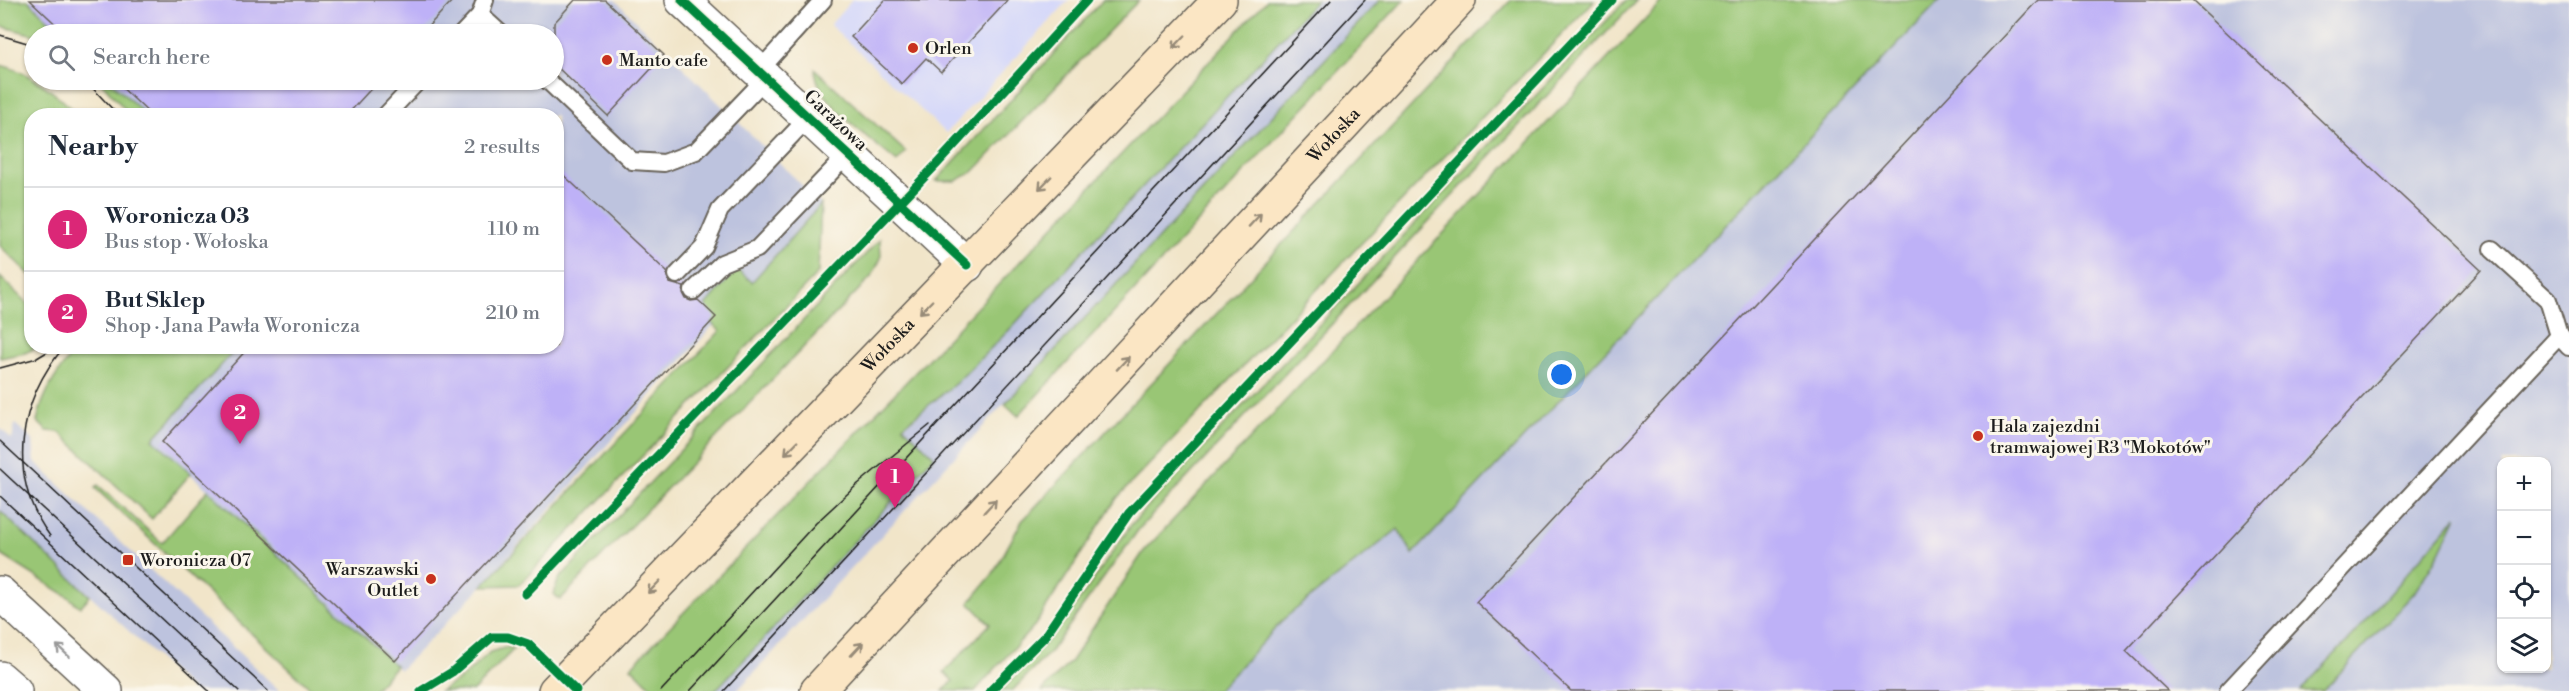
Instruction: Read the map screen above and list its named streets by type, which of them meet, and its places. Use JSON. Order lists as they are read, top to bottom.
{
  "streets": {
    "main road": ["Wołoska"],
    "street": ["Garażowa"]
  },
  "crossings": [
    ["Garażowa", "Wołoska"]
  ],
  "places": {
    "other": [
      "Orlen",
      "Manto cafe",
      "Hala zajezdni tramwajowej R3 \"Mokotów\"",
      "Warszawski Outlet"
    ],
    "transit": ["Woronicza 07"]
  },
  "page": {
    "search": "Search here",
    "heading": ["Nearby", "2 results"],
    "list": [
      {
        "mark": "1",
        "name": "Woronicza 03",
        "note": "Bus stop · Wołoska",
        "value": "110 m"
      },
      {
        "mark": "2",
        "name": "But Sklep",
        "note": "Shop · Jana Pawła Woronicza",
        "value": "210 m"
      }
    ],
    "pins": ["2", "1"],
    "map_buttons": ["+", "−"]
  }
}
